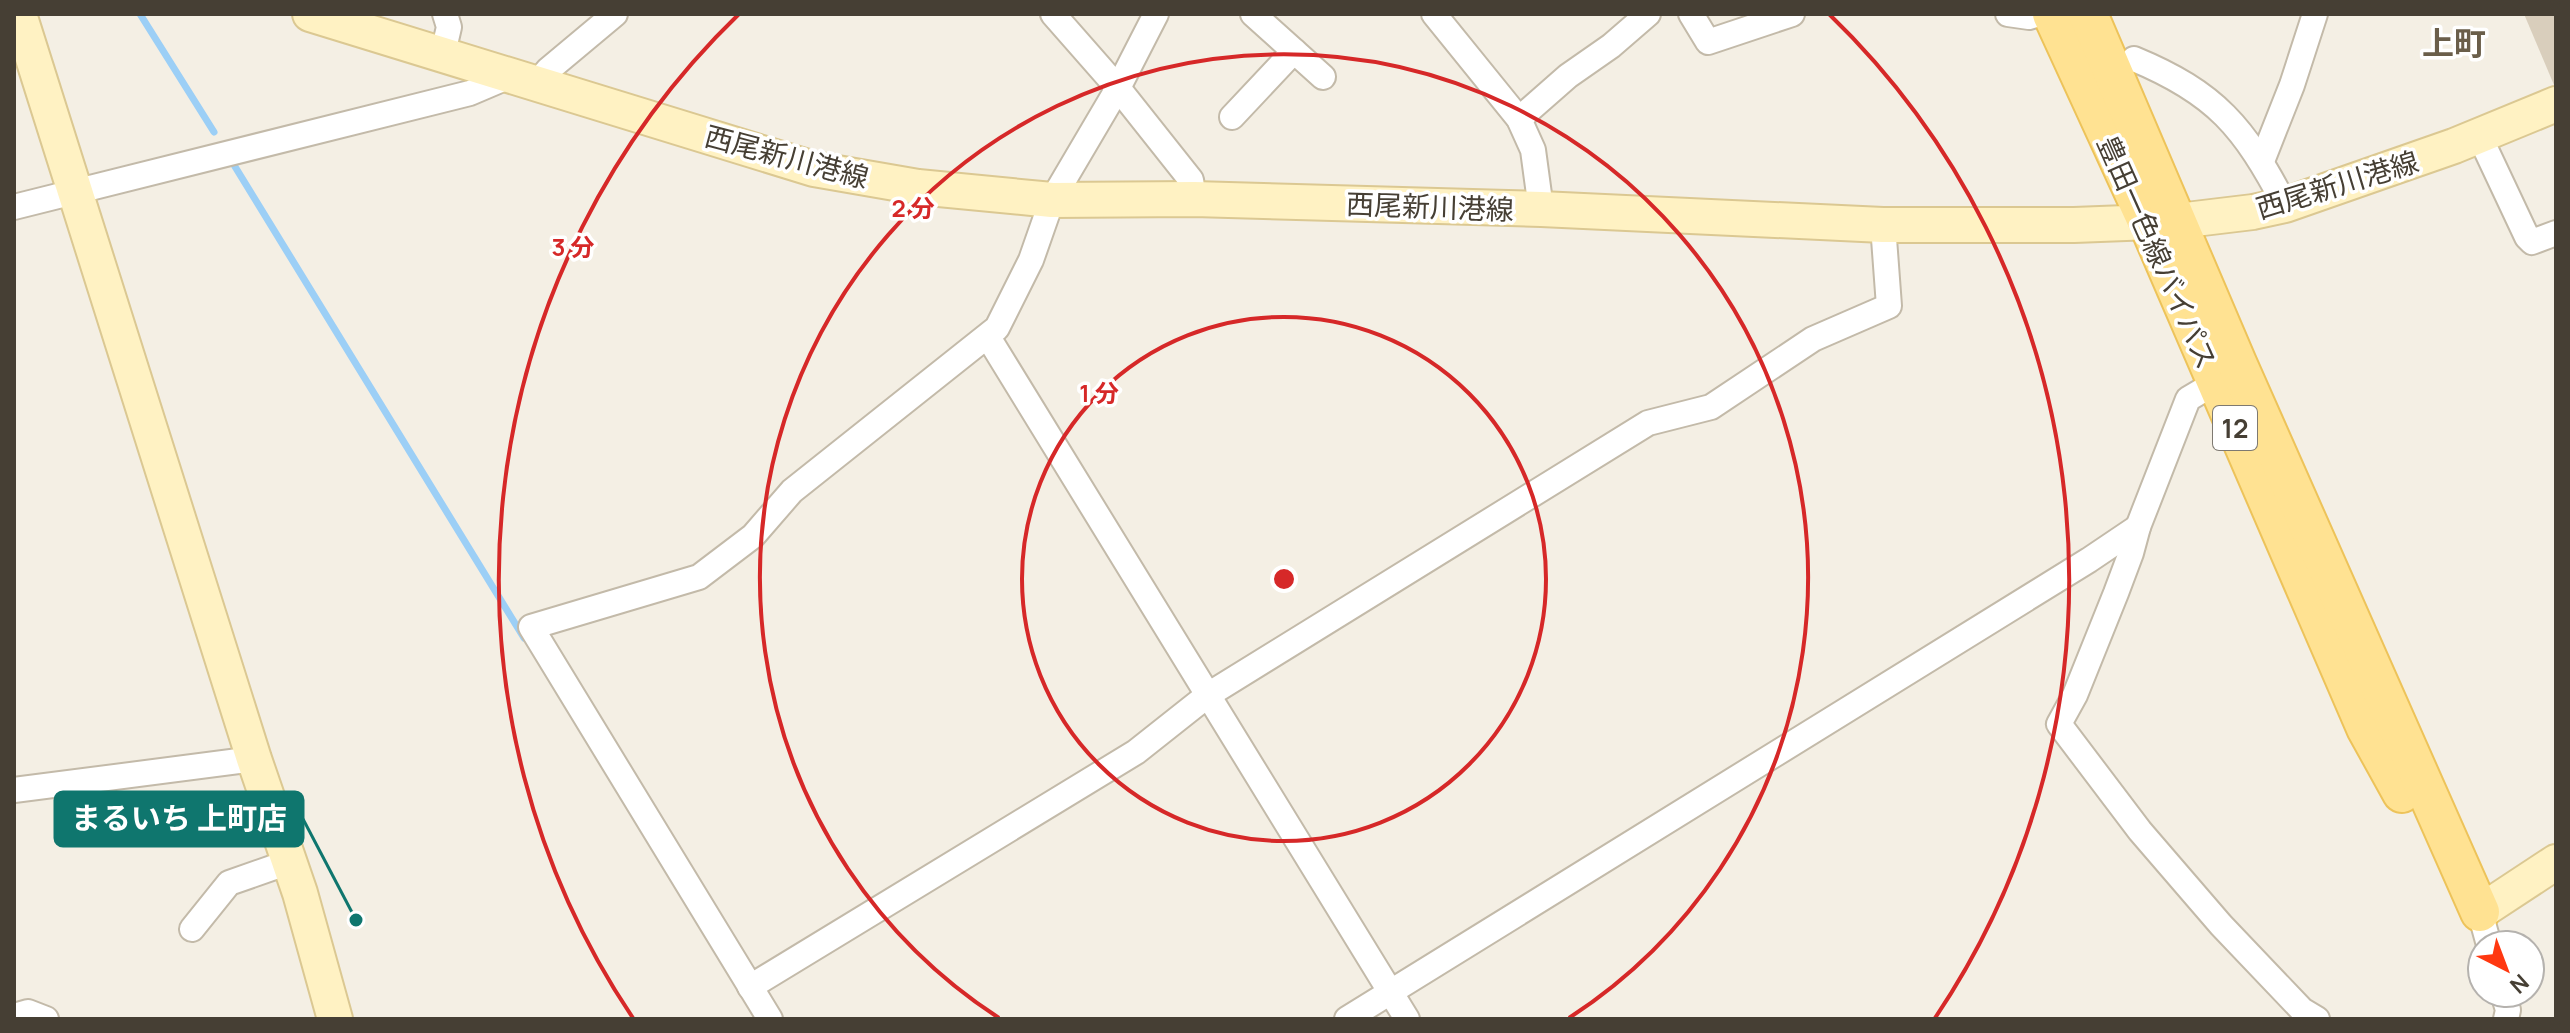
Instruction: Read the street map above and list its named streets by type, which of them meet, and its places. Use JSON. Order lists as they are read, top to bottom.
{
  "streets": {
    "main road": ["西尾新川港線", "豊田一色線バイパス", "12"]
  },
  "crossings": [
    ["西尾新川港線", "豊田一色線バイパス"]
  ],
  "districts": ["上町"],
  "places": ["まるいち 上町店"],
  "north": "bottom right",
  "rings": ["2 分", "3 分", "1 分"]
}
